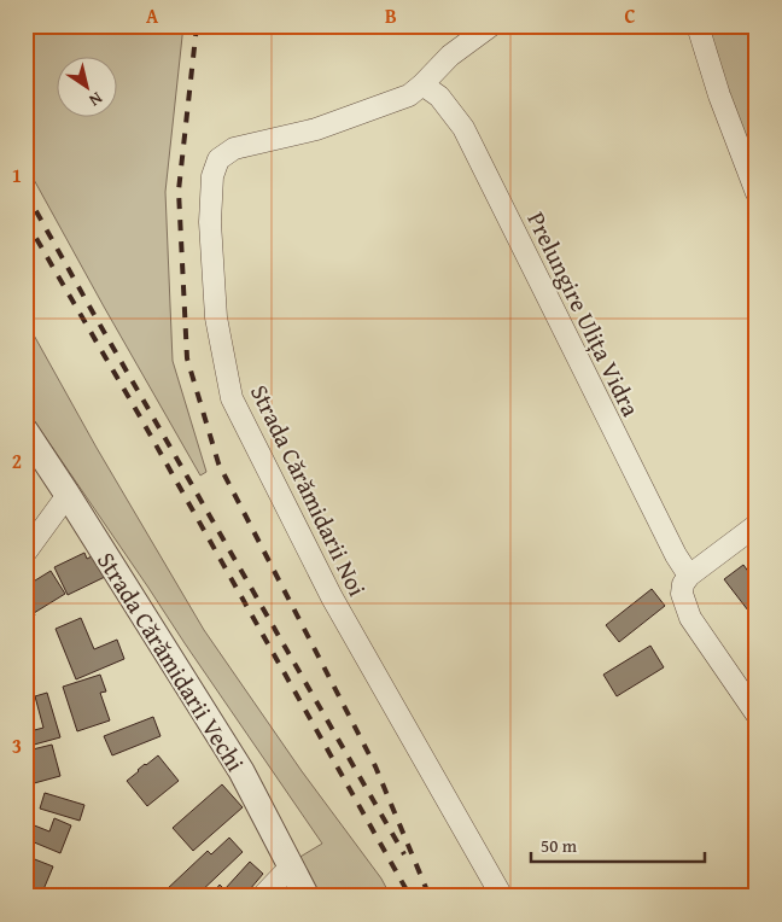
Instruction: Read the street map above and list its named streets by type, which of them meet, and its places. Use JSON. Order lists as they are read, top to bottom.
{
  "streets": {
    "street": ["Prelungire Ulița Vidra", "Strada Cărămidarii Noi", "Strada Cărămidarii Vechi"]
  },
  "crossings": [
    ["Prelungire Ulița Vidra", "Strada Cărămidarii Noi"]
  ],
  "scale_bar": "50 m",
  "north": "bottom right",
  "grid": {
    "columns": ["A", "B", "C"],
    "rows": ["1", "2", "3"]
  }
}
